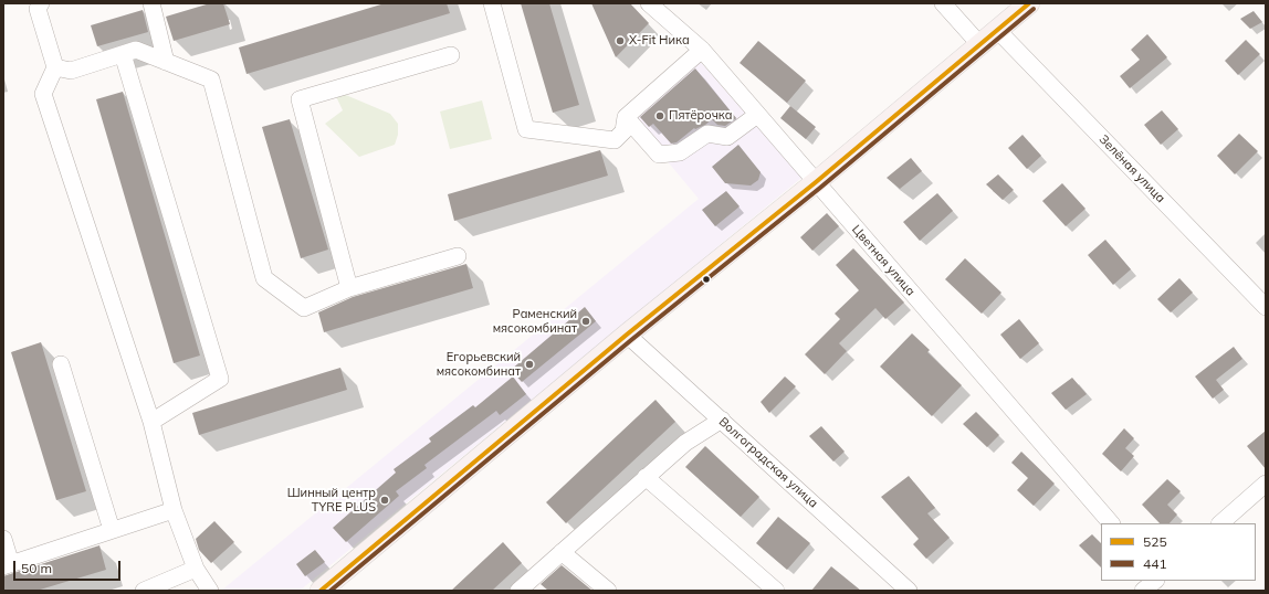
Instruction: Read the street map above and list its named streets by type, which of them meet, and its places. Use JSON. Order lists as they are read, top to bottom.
{
  "streets": {
    "street": ["Зелёная улица", "Цветная улица", "Волгоградская улица"]
  },
  "places": [
    "X-Fit Ника",
    "Пятёрочка",
    "Раменский мясокомбинат",
    "Егорьевский мясокомбинат",
    "Шинный центр TYRE PLUS"
  ],
  "lines": ["transit line 525", "transit line 441"],
  "legend": ["525", "441"],
  "scale_bar": "50 m"
}
